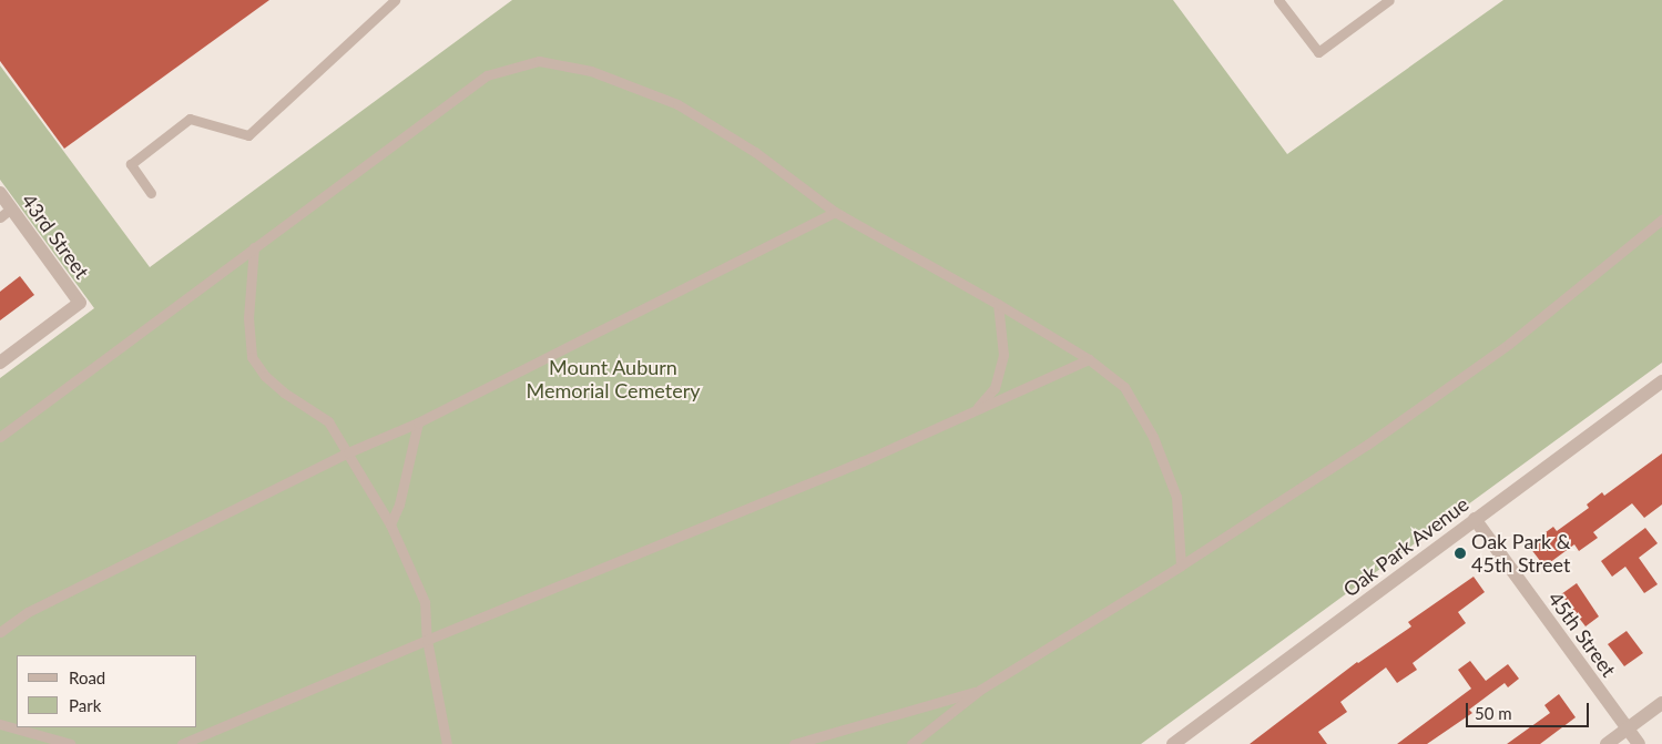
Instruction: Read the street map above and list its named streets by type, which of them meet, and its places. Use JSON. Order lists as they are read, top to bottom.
{
  "streets": {
    "street": ["43rd Street", "Oak Park Avenue", "45th Street"]
  },
  "crossings": [
    ["Oak Park Avenue", "45th Street"]
  ],
  "parks": ["Mount Auburn Memorial Cemetery"],
  "places": ["Oak Park & 45th Street"],
  "legend": ["Road", "Park"],
  "scale_bar": "50 m"
}
